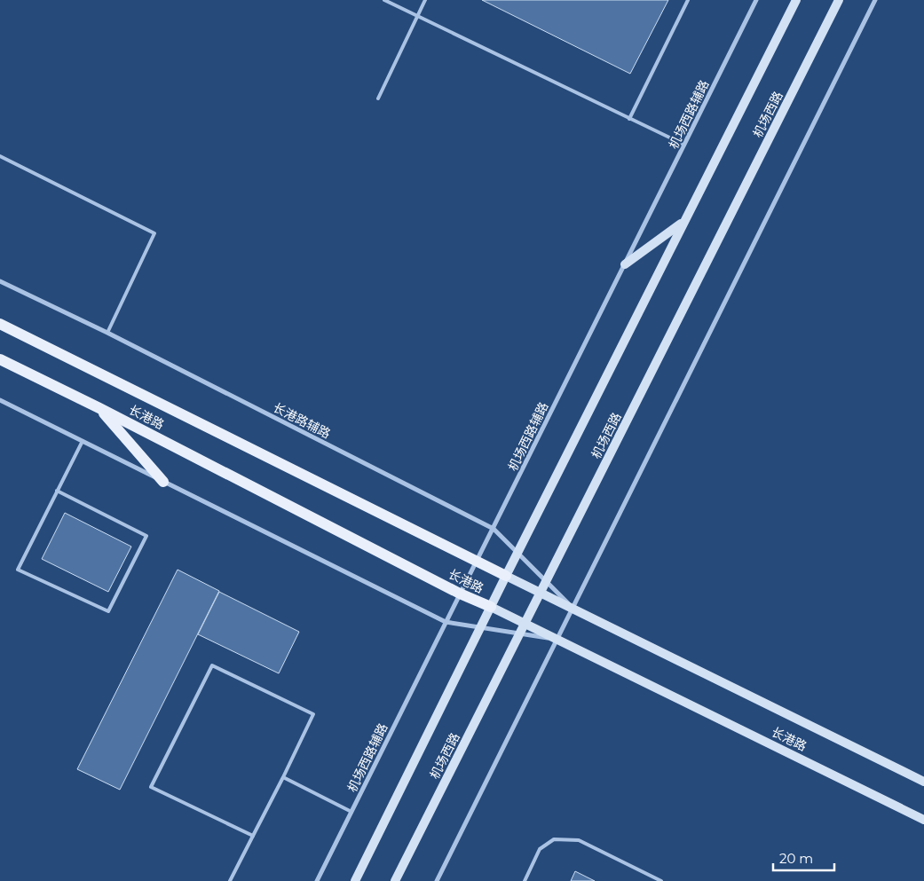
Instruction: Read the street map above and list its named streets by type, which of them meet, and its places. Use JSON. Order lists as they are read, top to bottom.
{
  "streets": {
    "main road": ["机场西路", "长港路"],
    "street": ["机场西路辅路", "长港路辅路"]
  },
  "crossings": [
    ["机场西路辅路", "长港路"],
    ["机场西路辅路", "长港路辅路"],
    ["机场西路", "长港路"],
    ["机场西路", "长港路辅路"],
    ["长港路", "长港路辅路"]
  ],
  "scale_bar": "20 m"
}
